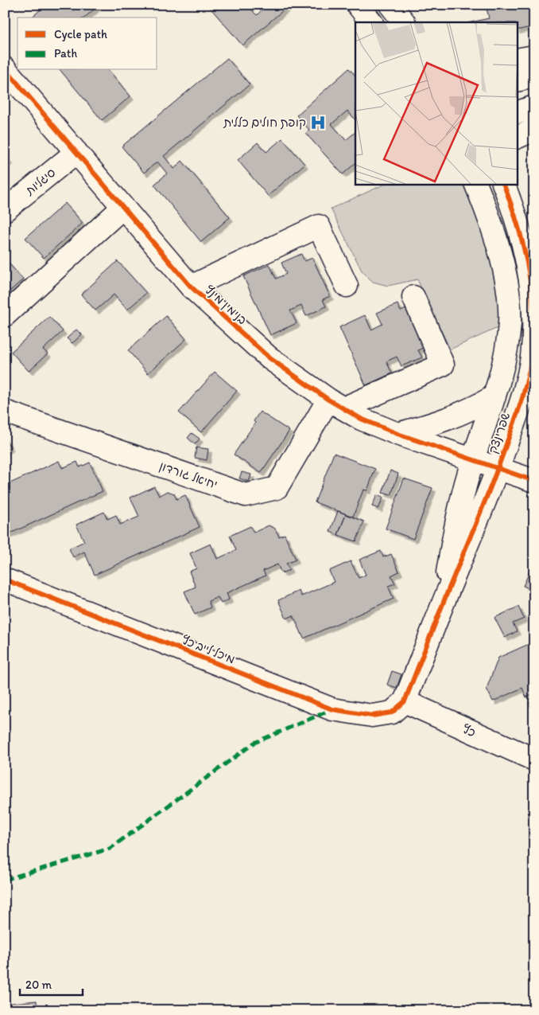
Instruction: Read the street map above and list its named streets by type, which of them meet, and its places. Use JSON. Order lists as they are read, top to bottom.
{
  "streets": {
    "street": [
      "סיגליות",
      "בנימין מינץ",
      "שפרינצק",
      "יחיאל גורדון",
      "מיכל לייב כץ",
      "כץ"
    ]
  },
  "crossings": [
    ["סיגליות", "בנימין מינץ"],
    ["בנימין מינץ", "שפרינצק"],
    ["בנימין מינץ", "יחיאל גורדון"],
    ["שפרינצק", "מיכל לייב כץ"],
    ["שפרינצק", "כץ"],
    ["מיכל לייב כץ", "כץ"]
  ],
  "places": {
    "hospital": ["קופת חולים כללית"]
  },
  "legend": ["Cycle path", "Path"],
  "scale_bar": "20 m"
}
